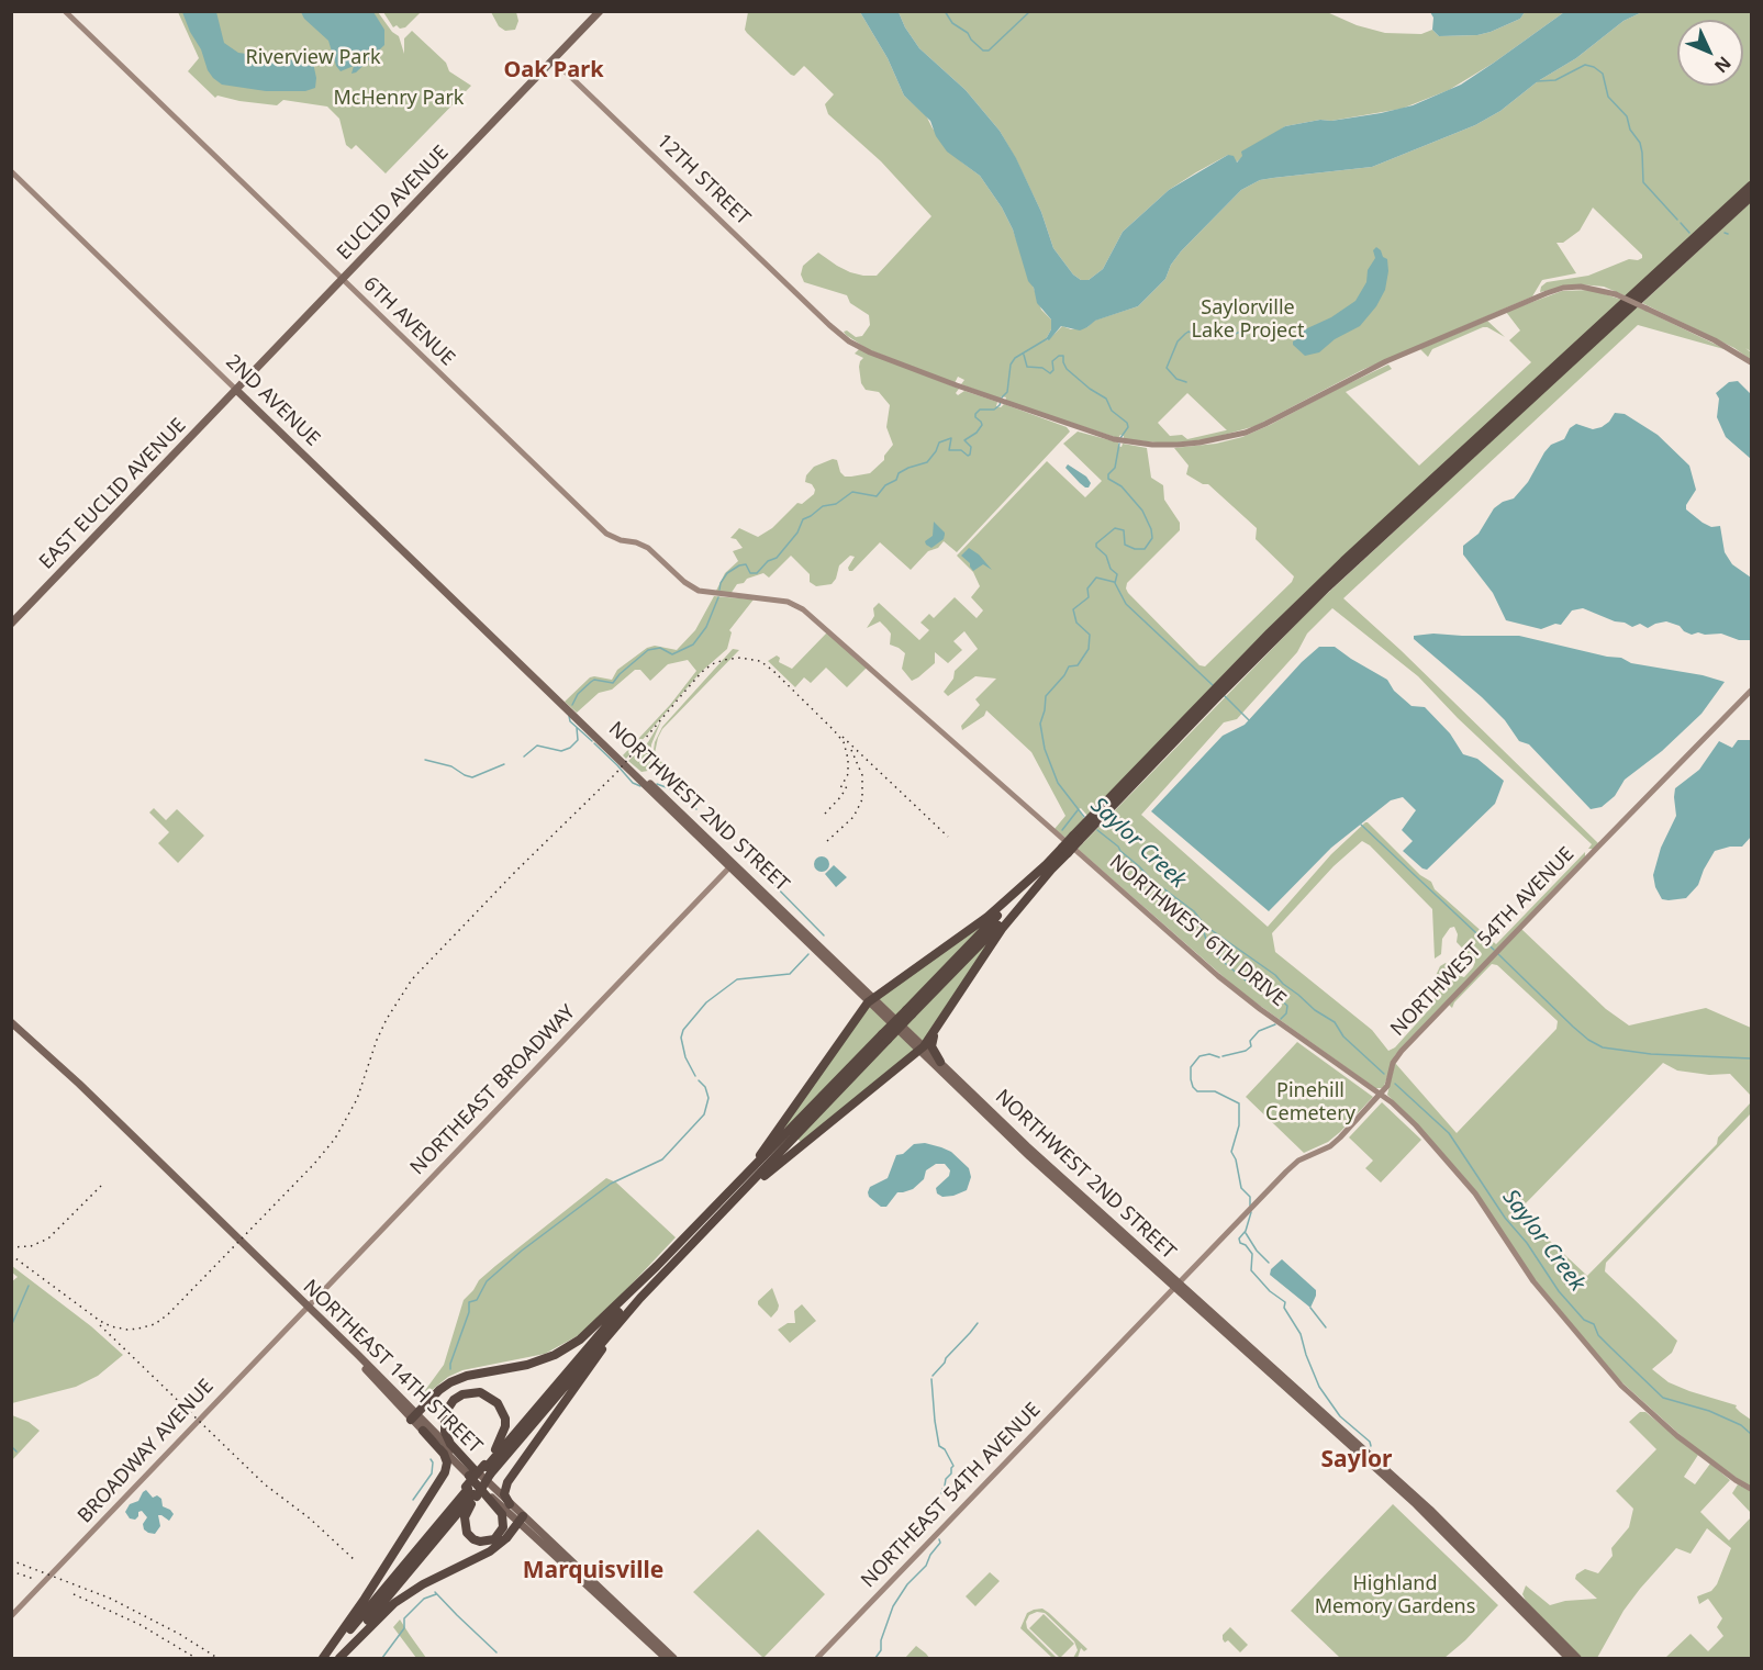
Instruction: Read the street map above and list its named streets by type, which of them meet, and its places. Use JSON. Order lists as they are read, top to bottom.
{
  "streets": {
    "main road": [
      "12TH STREET",
      "EUCLID AVENUE",
      "6TH AVENUE",
      "2ND AVENUE",
      "EAST EUCLID AVENUE",
      "NORTHWEST 2ND STREET",
      "NORTHWEST 6TH DRIVE",
      "NORTHWEST 54TH AVENUE",
      "NORTHEAST BROADWAY",
      "NORTHEAST 14TH STREET",
      "BROADWAY AVENUE",
      "NORTHEAST 54TH AVENUE"
    ]
  },
  "crossings": [
    ["12TH STREET", "EUCLID AVENUE"],
    ["EUCLID AVENUE", "6TH AVENUE"],
    ["EUCLID AVENUE", "2ND AVENUE"],
    ["EUCLID AVENUE", "EAST EUCLID AVENUE"],
    ["6TH AVENUE", "NORTHWEST 6TH DRIVE"],
    ["2ND AVENUE", "NORTHWEST 2ND STREET"],
    ["NORTHWEST 2ND STREET", "NORTHWEST 54TH AVENUE"],
    ["NORTHWEST 2ND STREET", "NORTHEAST BROADWAY"],
    ["NORTHWEST 6TH DRIVE", "NORTHWEST 54TH AVENUE"],
    ["NORTHWEST 54TH AVENUE", "NORTHEAST 54TH AVENUE"],
    ["NORTHEAST BROADWAY", "NORTHEAST 14TH STREET"],
    ["NORTHEAST BROADWAY", "BROADWAY AVENUE"],
    ["NORTHEAST 14TH STREET", "BROADWAY AVENUE"]
  ],
  "districts": ["Oak Park", "Saylor", "Marquisville"],
  "water": ["Saylor Creek"],
  "parks": [
    "Riverview Park",
    "McHenry Park",
    "Saylorville Lake Project",
    "Pinehill Cemetery",
    "Highland Memory Gardens"
  ],
  "north": "bottom right"
}
